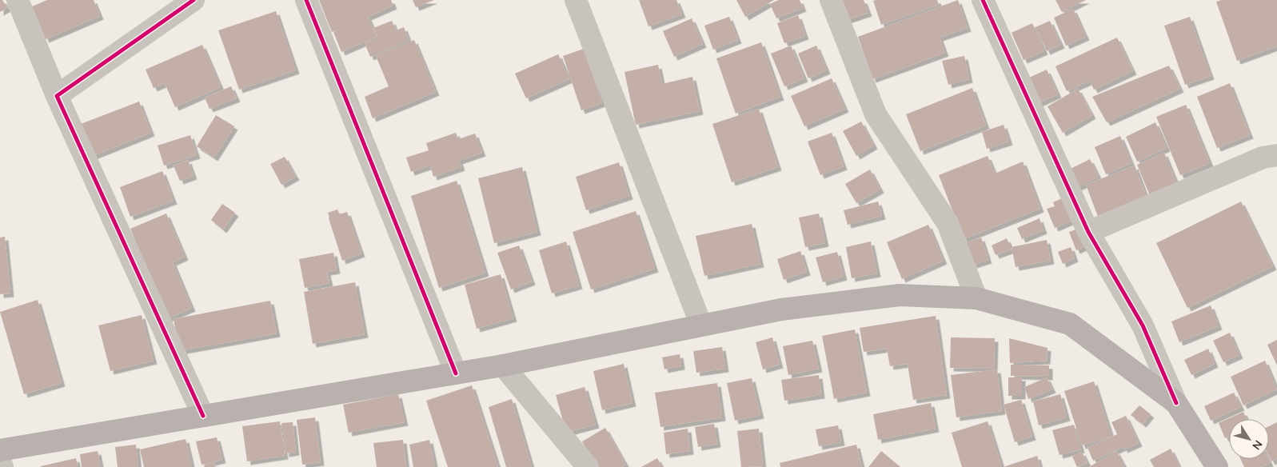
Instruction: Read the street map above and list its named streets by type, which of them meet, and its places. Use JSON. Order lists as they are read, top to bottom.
{
  "north": "bottom right"
}
